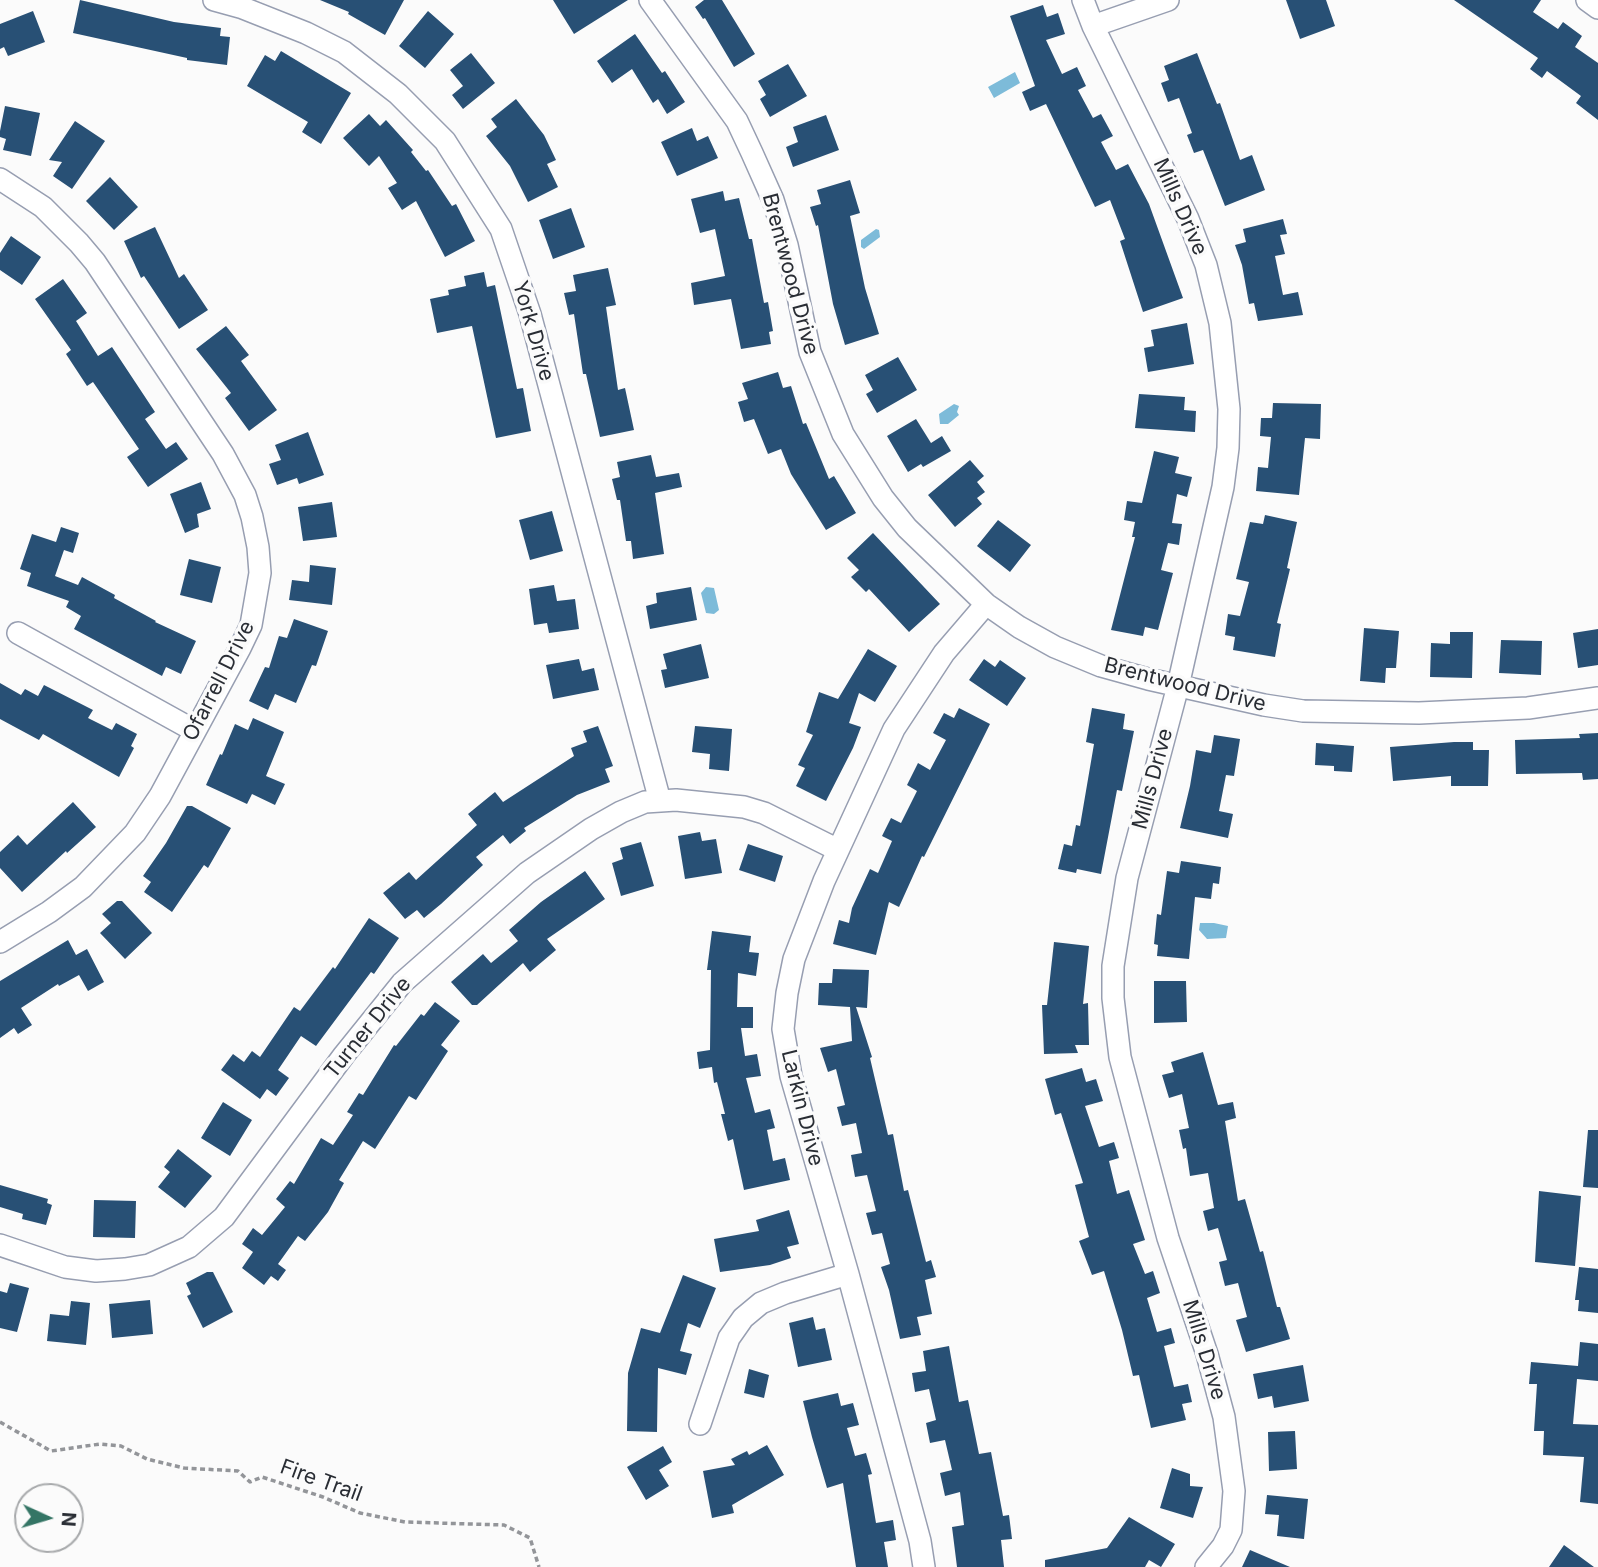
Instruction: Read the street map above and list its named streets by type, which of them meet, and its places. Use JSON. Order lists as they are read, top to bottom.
{
  "streets": {
    "street": [
      "Mills Drive",
      "Brentwood Drive",
      "York Drive",
      "Ofarrell Drive",
      "Turner Drive",
      "Larkin Drive"
    ],
    "path": ["Fire Trail"]
  },
  "crossings": [
    ["Mills Drive", "Brentwood Drive"],
    ["Brentwood Drive", "Larkin Drive"],
    ["York Drive", "Turner Drive"],
    ["Turner Drive", "Larkin Drive"]
  ],
  "north": "right"
}
